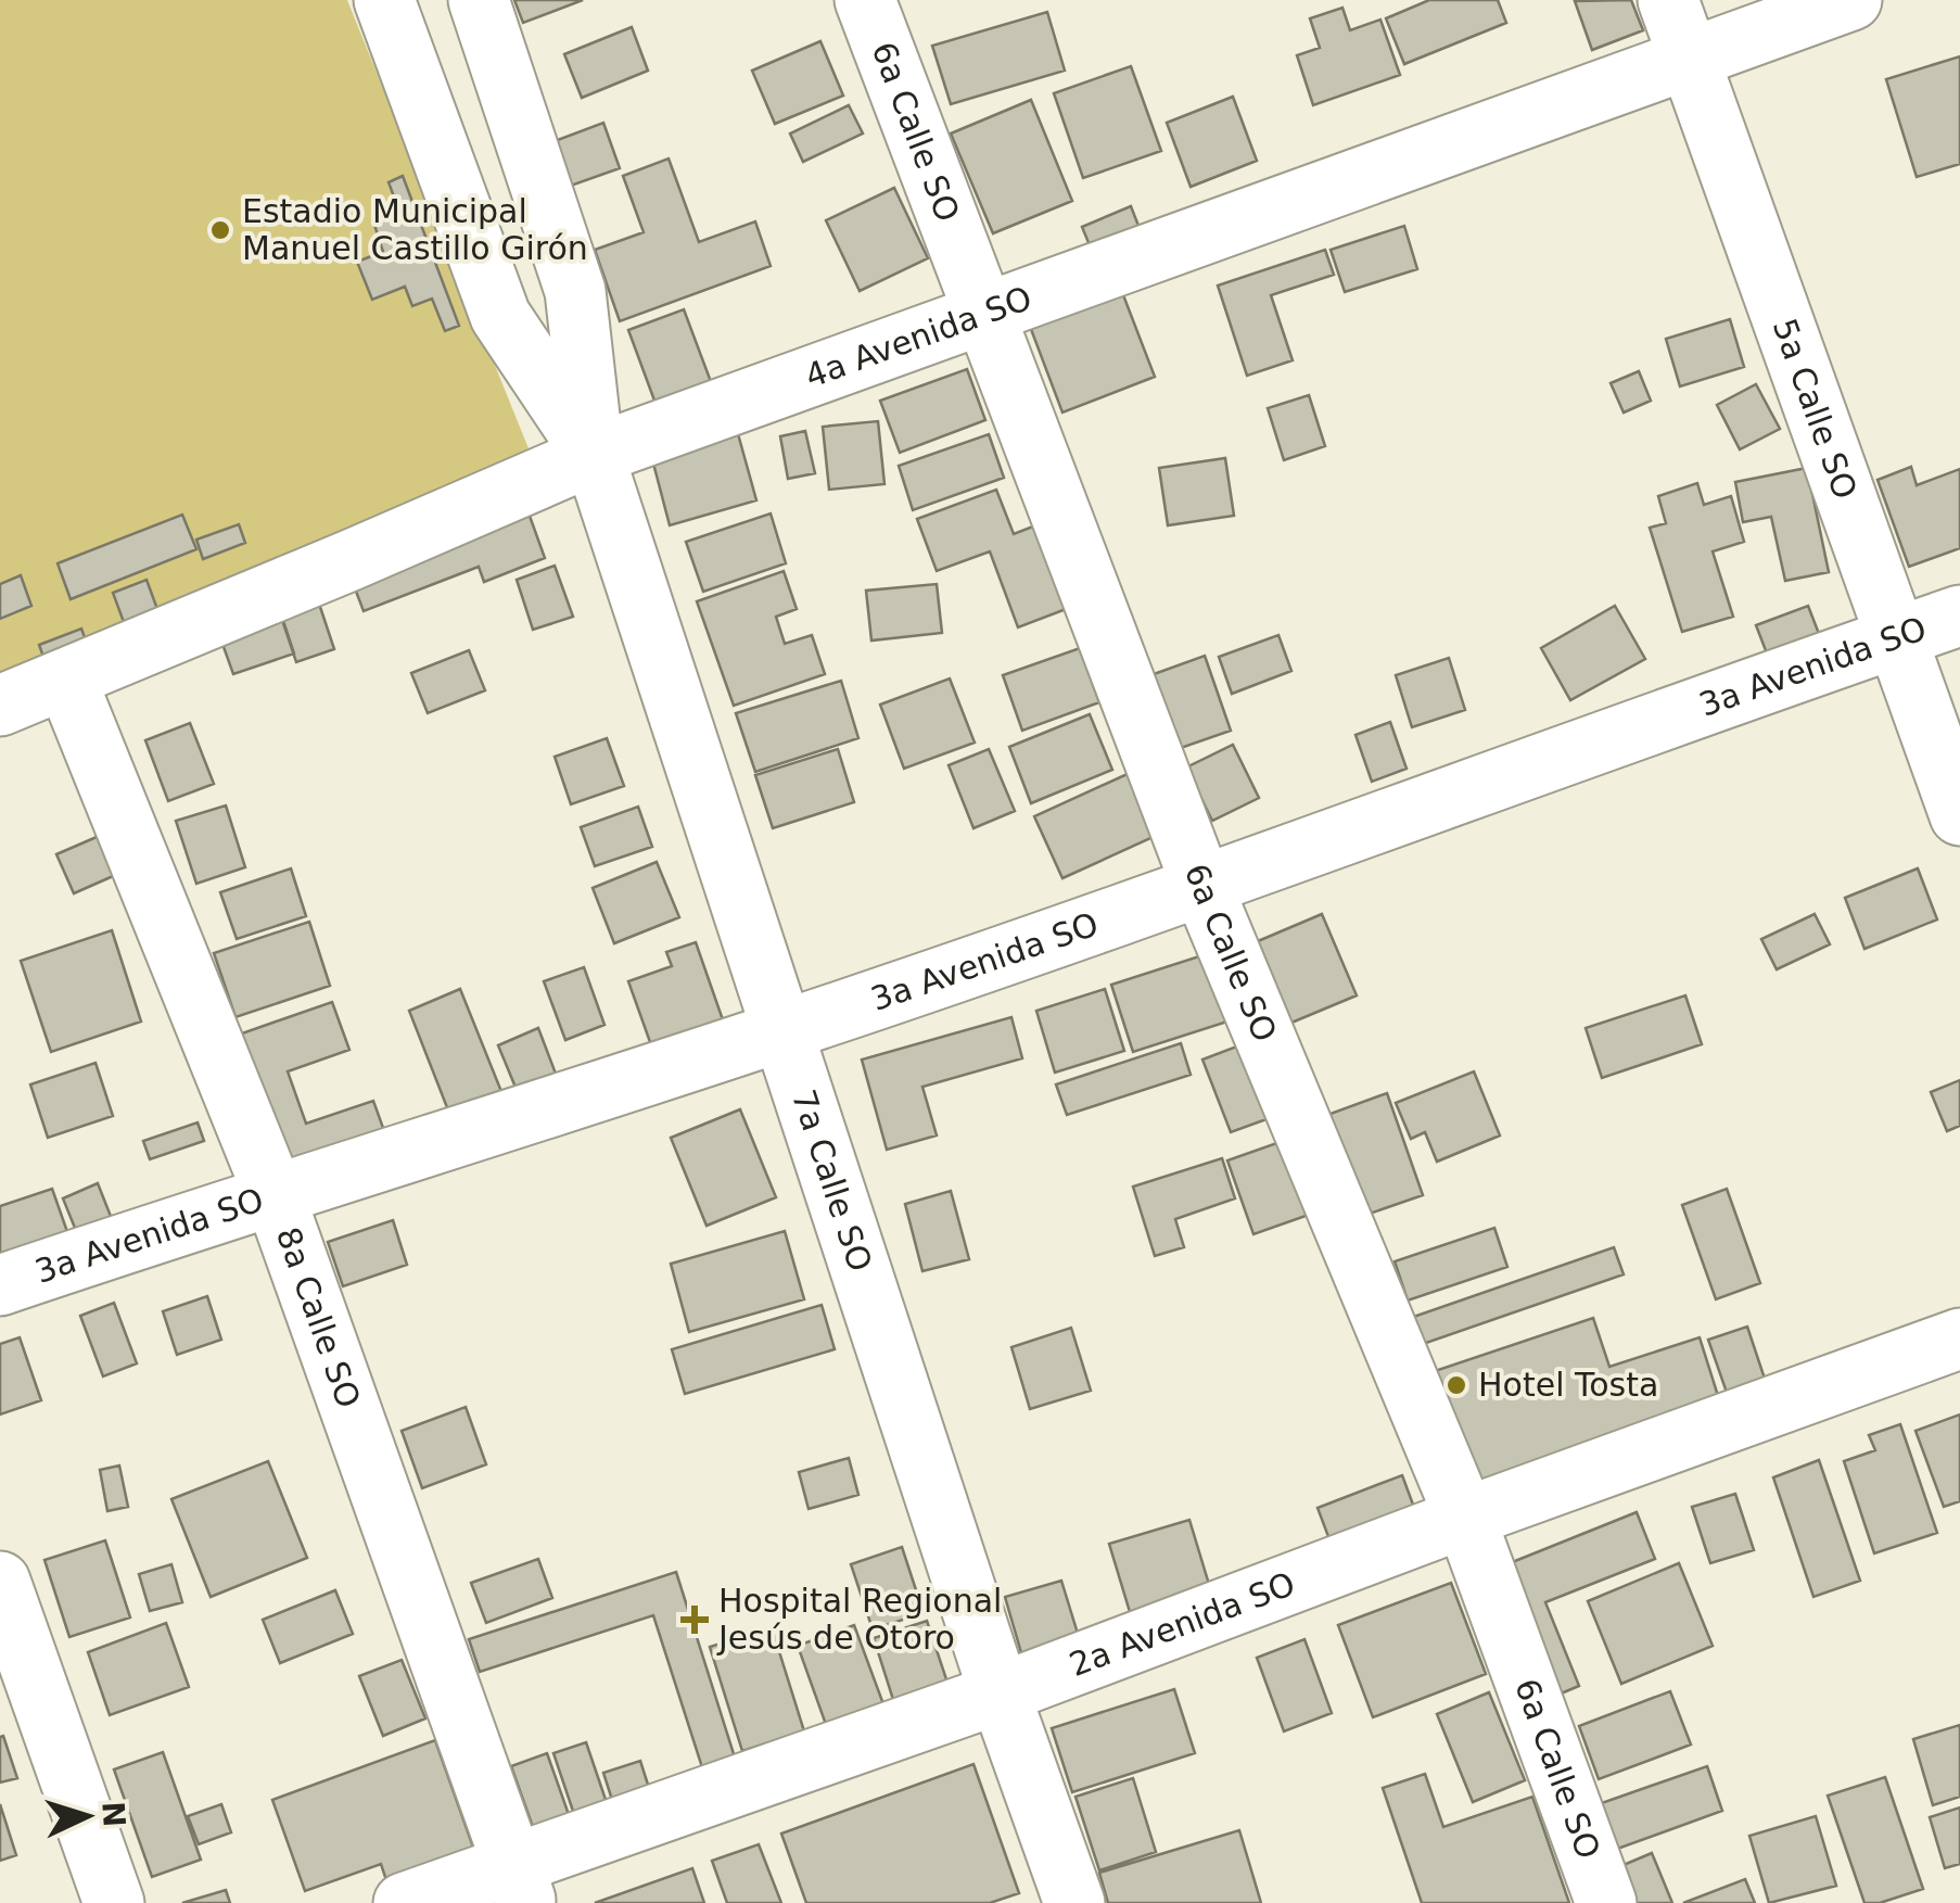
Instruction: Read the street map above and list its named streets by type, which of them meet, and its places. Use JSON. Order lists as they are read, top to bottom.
{
  "streets": {
    "street": [
      "6a Calle SO",
      "4a Avenida SO",
      "5a Calle SO",
      "3a Avenida SO",
      "7a Calle SO",
      "8a Calle SO",
      "2a Avenida SO"
    ]
  },
  "crossings": [
    ["6a Calle SO", "4a Avenida SO"],
    ["6a Calle SO", "3a Avenida SO"],
    ["6a Calle SO", "2a Avenida SO"],
    ["4a Avenida SO", "5a Calle SO"],
    ["4a Avenida SO", "7a Calle SO"],
    ["4a Avenida SO", "8a Calle SO"],
    ["5a Calle SO", "3a Avenida SO"],
    ["3a Avenida SO", "7a Calle SO"],
    ["3a Avenida SO", "8a Calle SO"],
    ["7a Calle SO", "2a Avenida SO"],
    ["8a Calle SO", "2a Avenida SO"]
  ],
  "places": {
    "other": ["Estadio Municipal Manuel Castillo Girón", "Hotel Tosta"],
    "health": ["Hospital Regional Jesús de Otoro"]
  },
  "north": "right"
}
